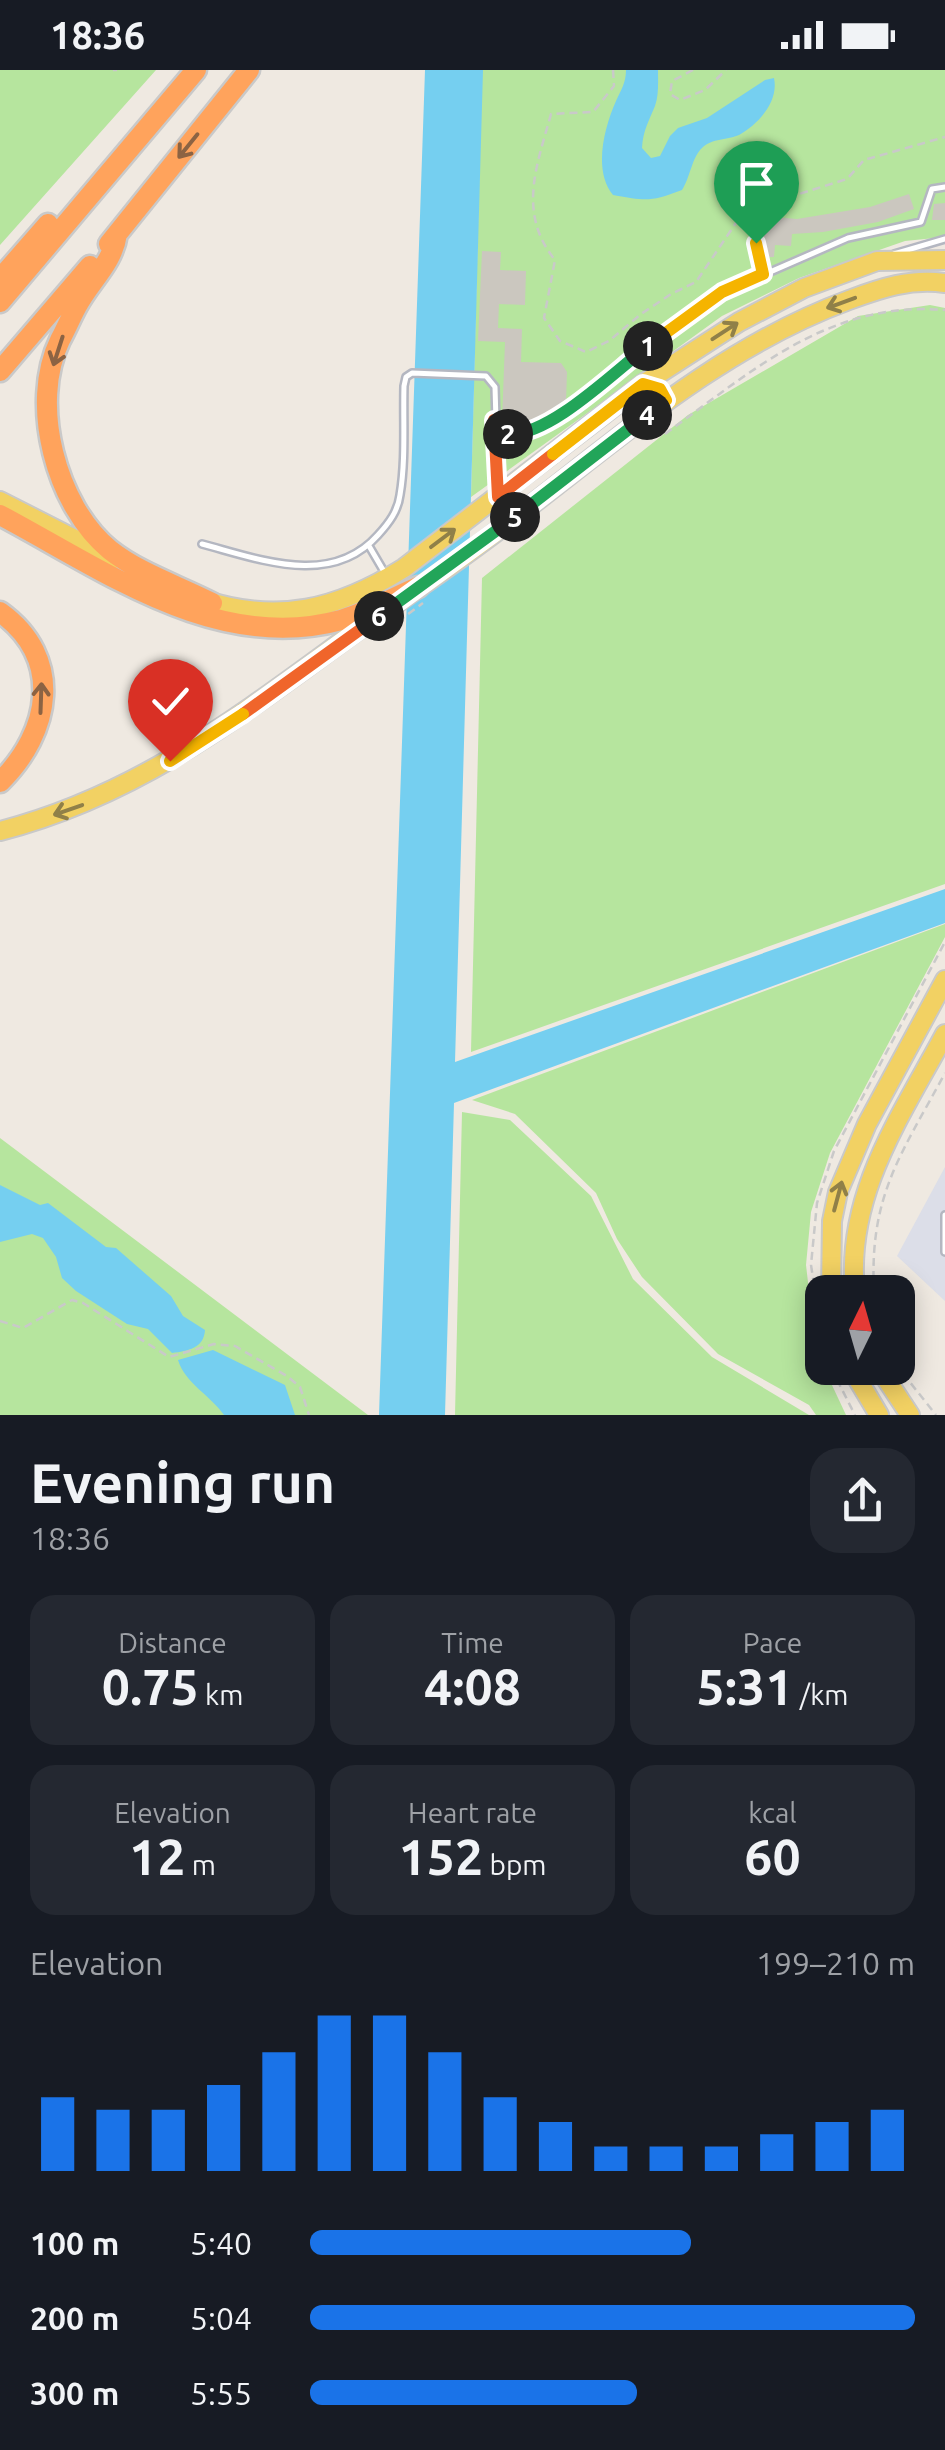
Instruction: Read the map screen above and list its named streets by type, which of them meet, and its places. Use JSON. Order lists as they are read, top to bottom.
{
  "north": "top",
  "page": {
    "status": "18:36",
    "pins": [
      "1",
      "4",
      "2",
      "5",
      "6"
    ],
    "heading": ["Evening run", "18:36"],
    "stats": [
      ["Distance", "0.75 km"],
      ["Time", "4:08"],
      ["Pace", "5:31 /km"],
      ["Elevation", "12 m"],
      ["Heart rate", "152 bpm"],
      ["kcal", "60"]
    ],
    "chart": ["Elevation", "199–210 m"],
    "list": [
      {
        "name": "100 m",
        "note": "5:40"
      },
      {
        "name": "200 m",
        "note": "5:04"
      },
      {
        "name": "300 m",
        "note": "5:55"
      }
    ]
  }
}
